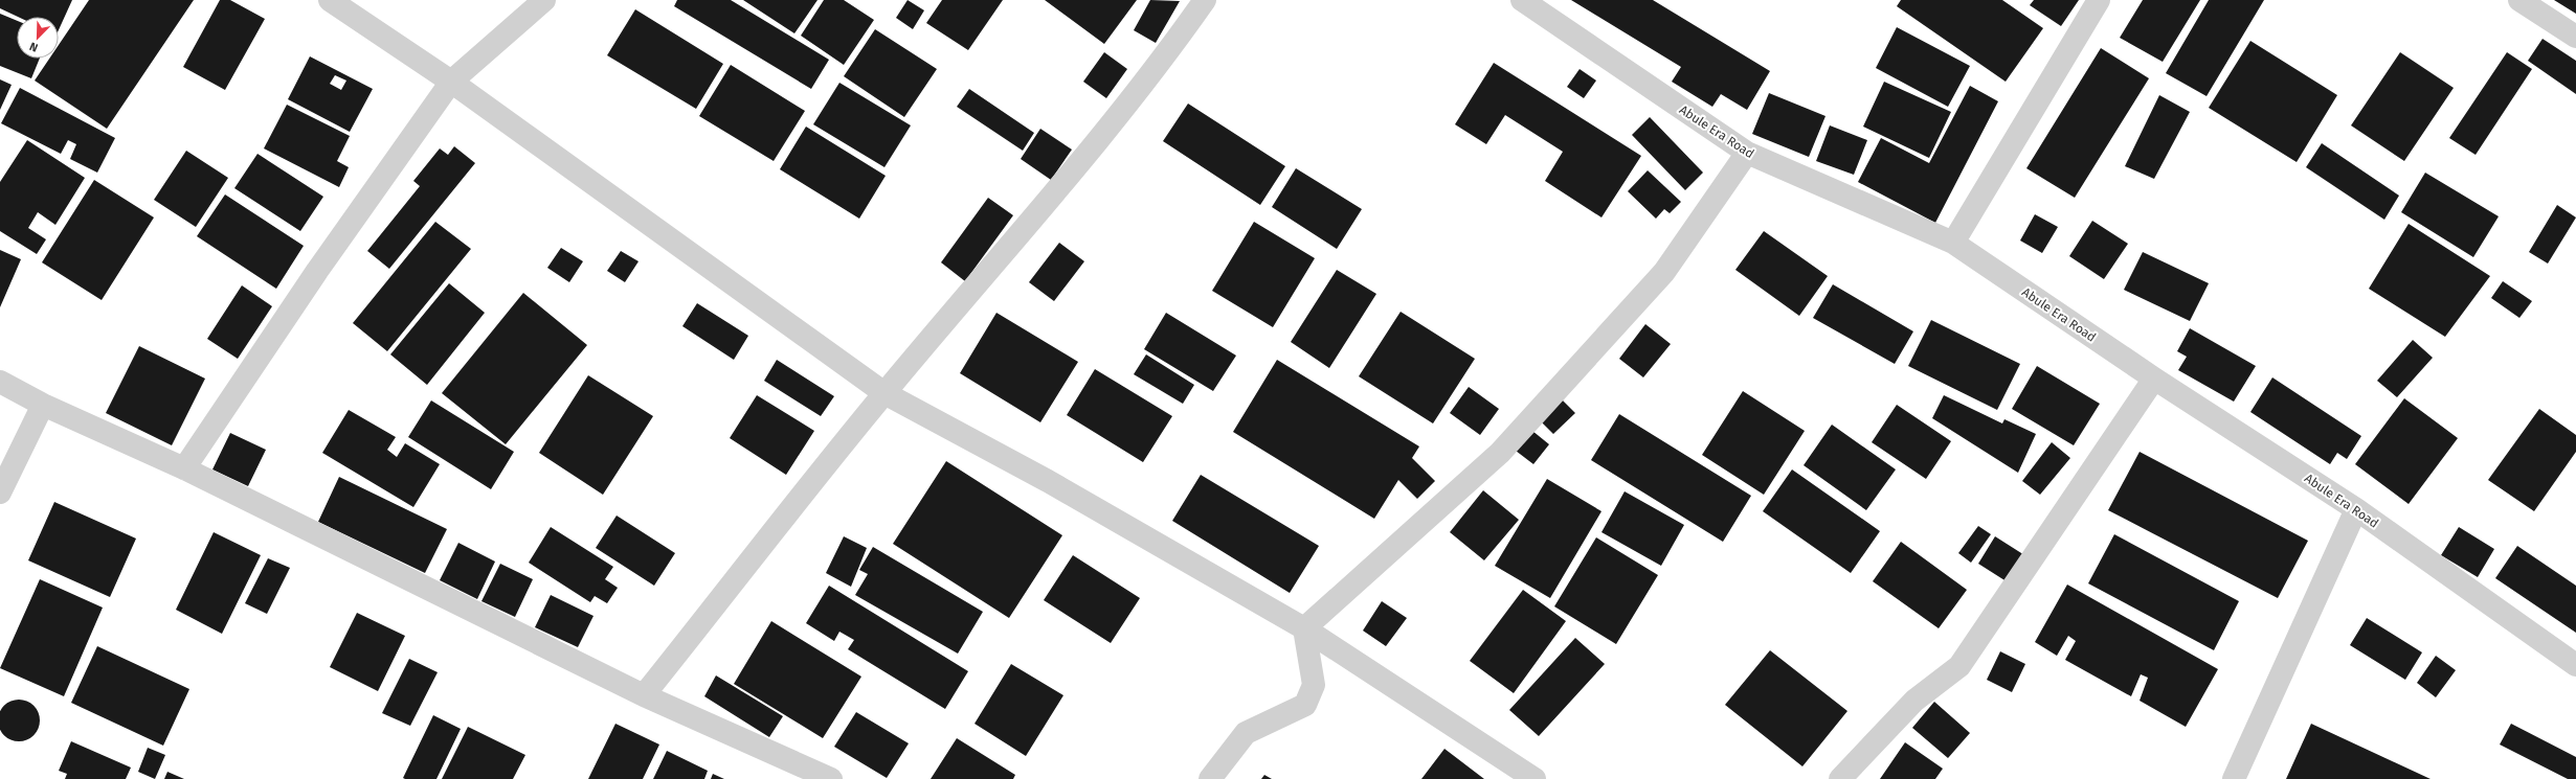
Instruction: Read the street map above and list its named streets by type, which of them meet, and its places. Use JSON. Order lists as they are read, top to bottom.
{
  "streets": {
    "street": ["Abule Era Road"]
  },
  "north": "bottom left"
}
